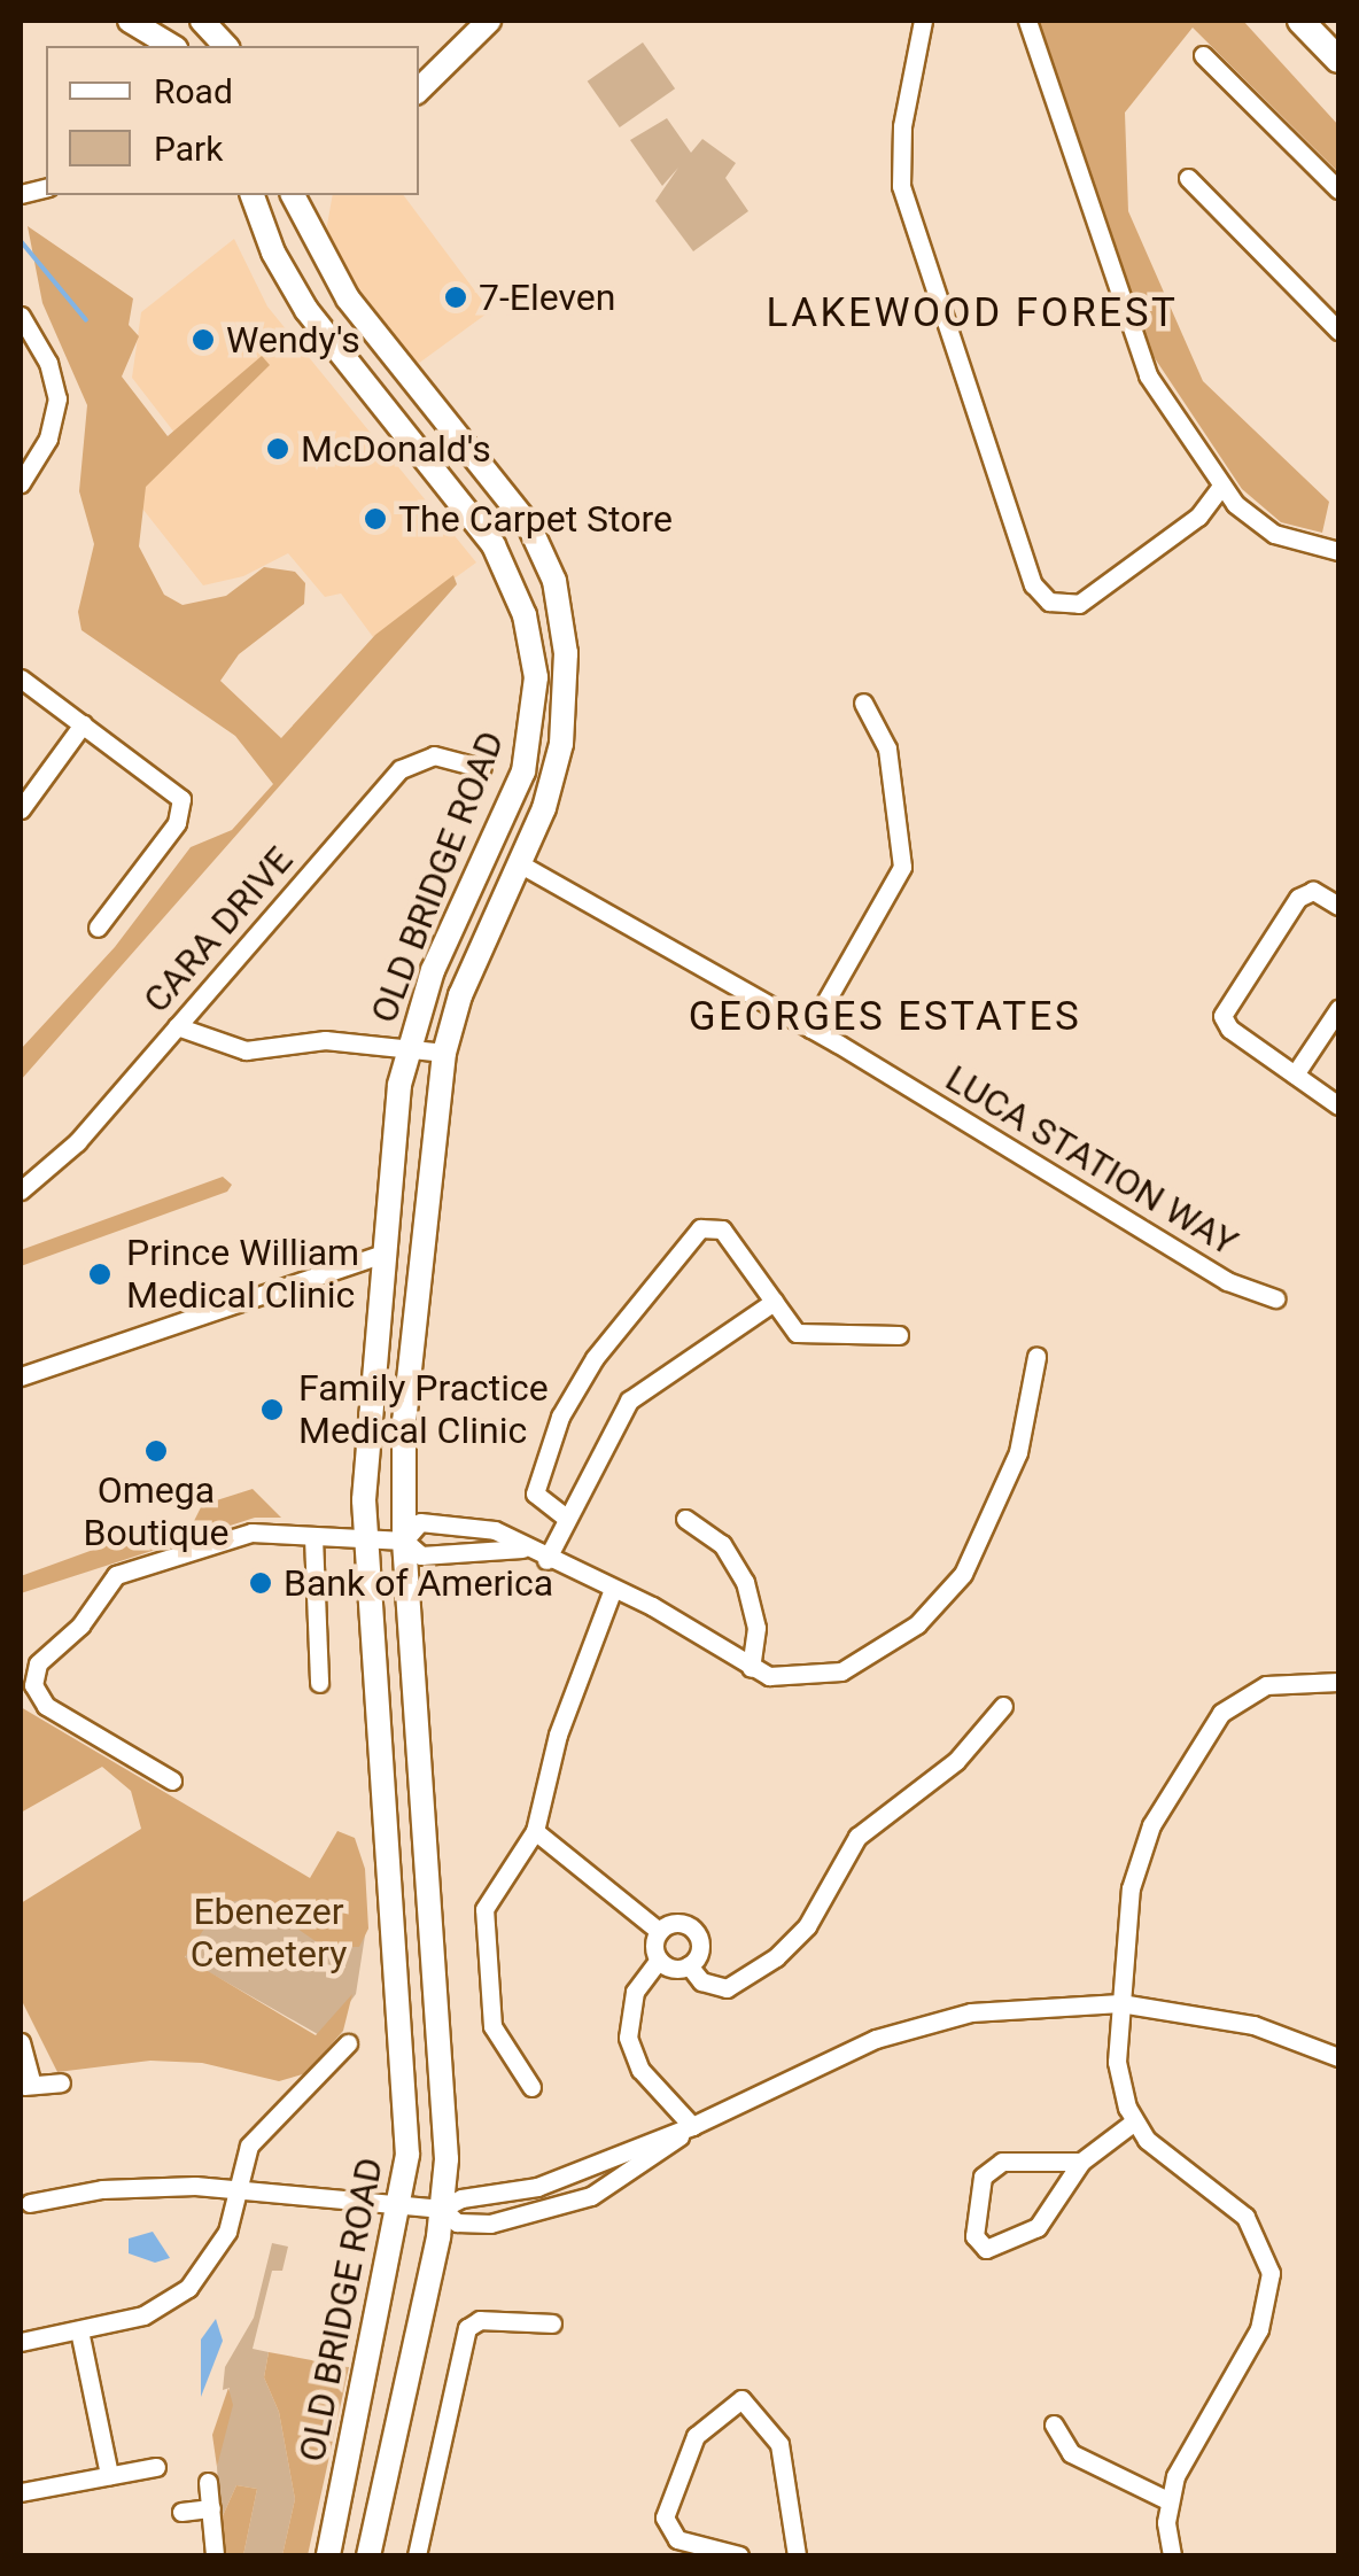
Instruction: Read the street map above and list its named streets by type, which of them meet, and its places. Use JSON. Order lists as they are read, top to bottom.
{
  "streets": {
    "main road": ["OLD BRIDGE ROAD"],
    "street": ["CARA DRIVE", "LUCA STATION WAY"]
  },
  "crossings": [
    ["OLD BRIDGE ROAD", "LUCA STATION WAY"]
  ],
  "districts": ["LAKEWOOD FOREST", "GEORGES ESTATES"],
  "parks": ["Ebenezer Cemetery"],
  "places": [
    "7-Eleven",
    "Wendy's",
    "McDonald's",
    "The Carpet Store",
    "Prince William Medical Clinic",
    "Family Practice Medical Clinic",
    "Omega Boutique",
    "Bank of America"
  ],
  "legend": ["Road", "Park"]
}
